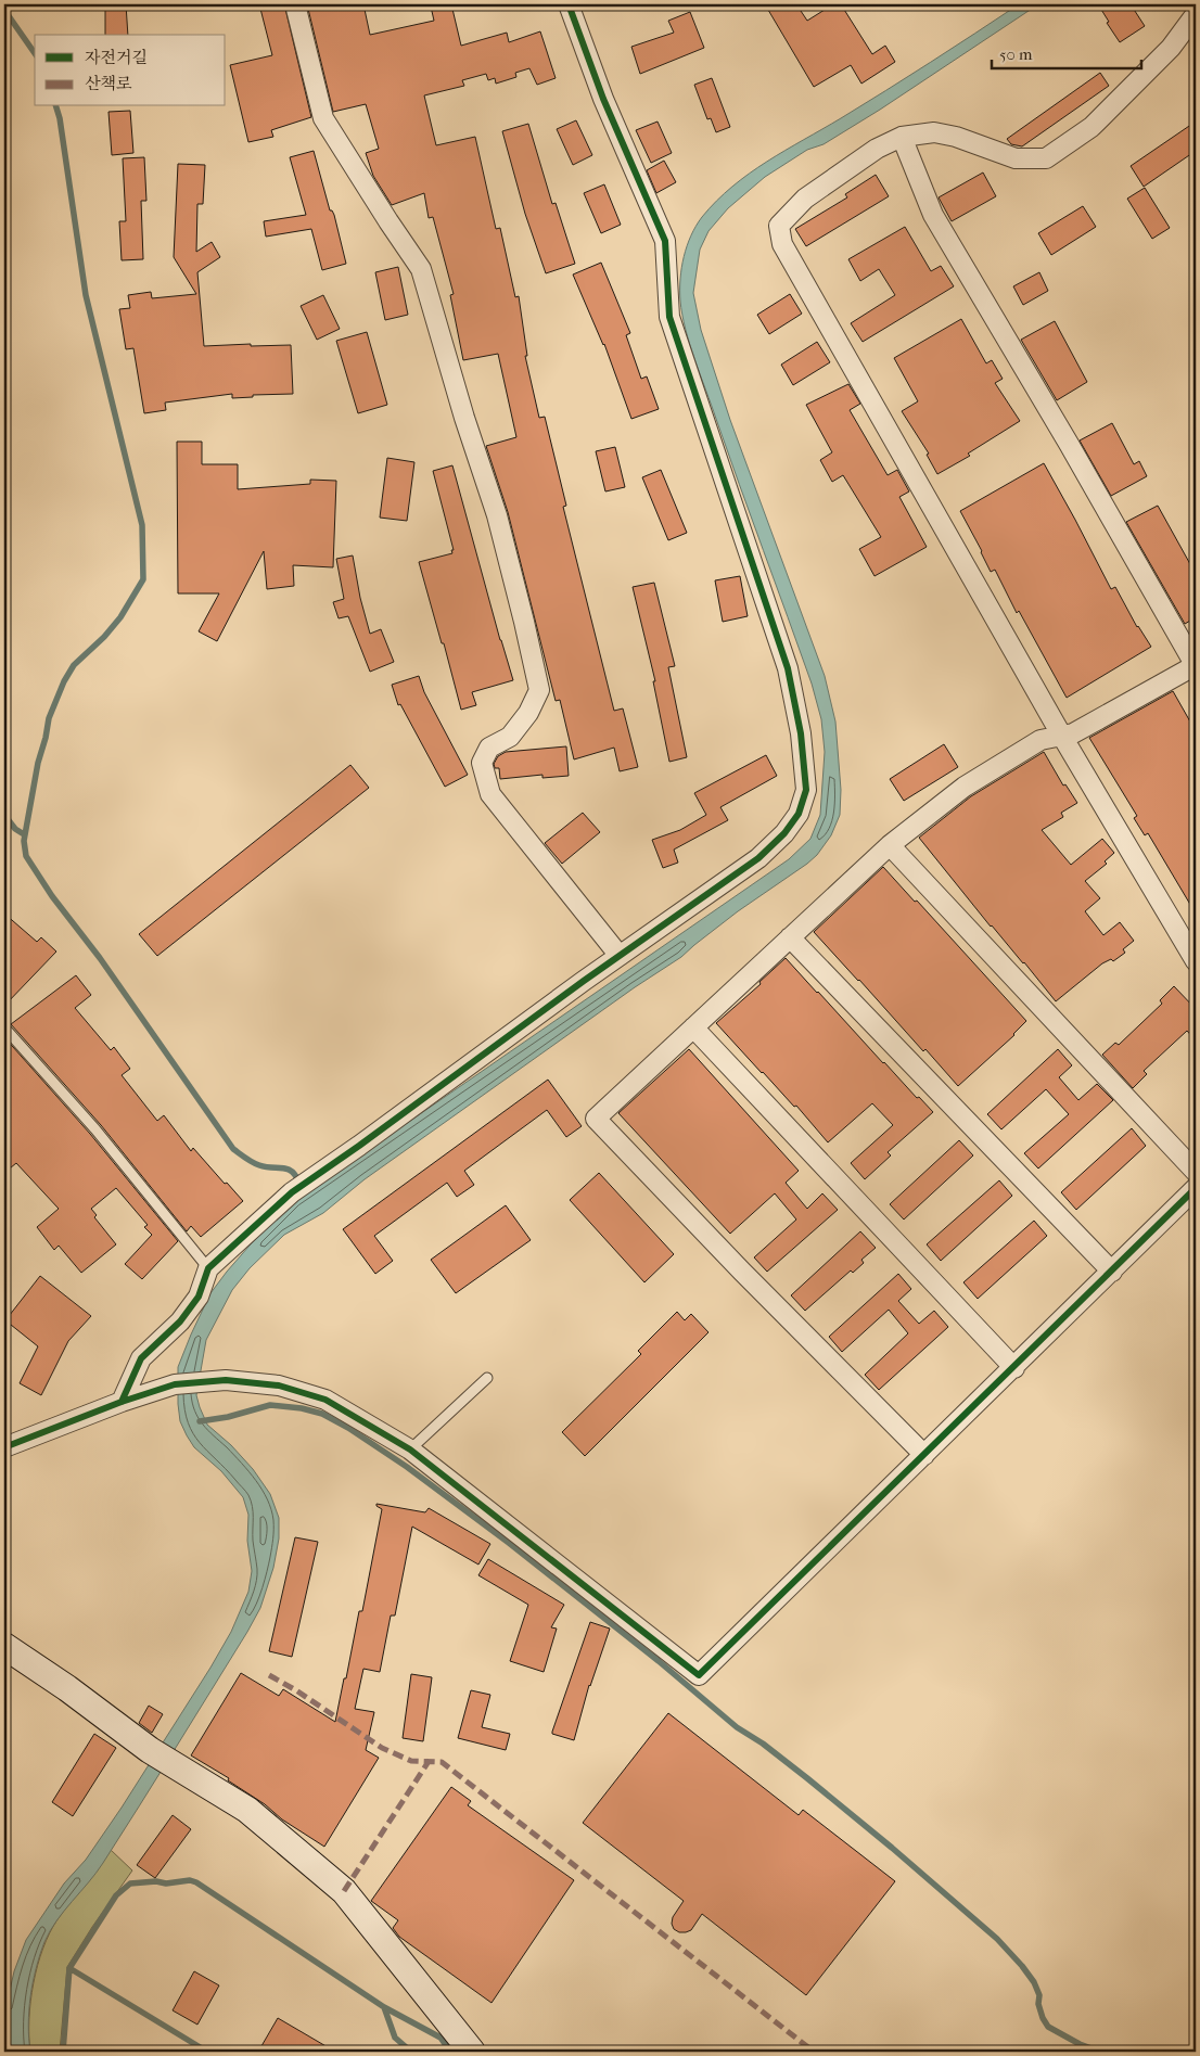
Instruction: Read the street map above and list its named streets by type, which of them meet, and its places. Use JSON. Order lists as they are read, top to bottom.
{
  "legend": ["자전거길", "산책로"],
  "scale_bar": "50 m"
}
